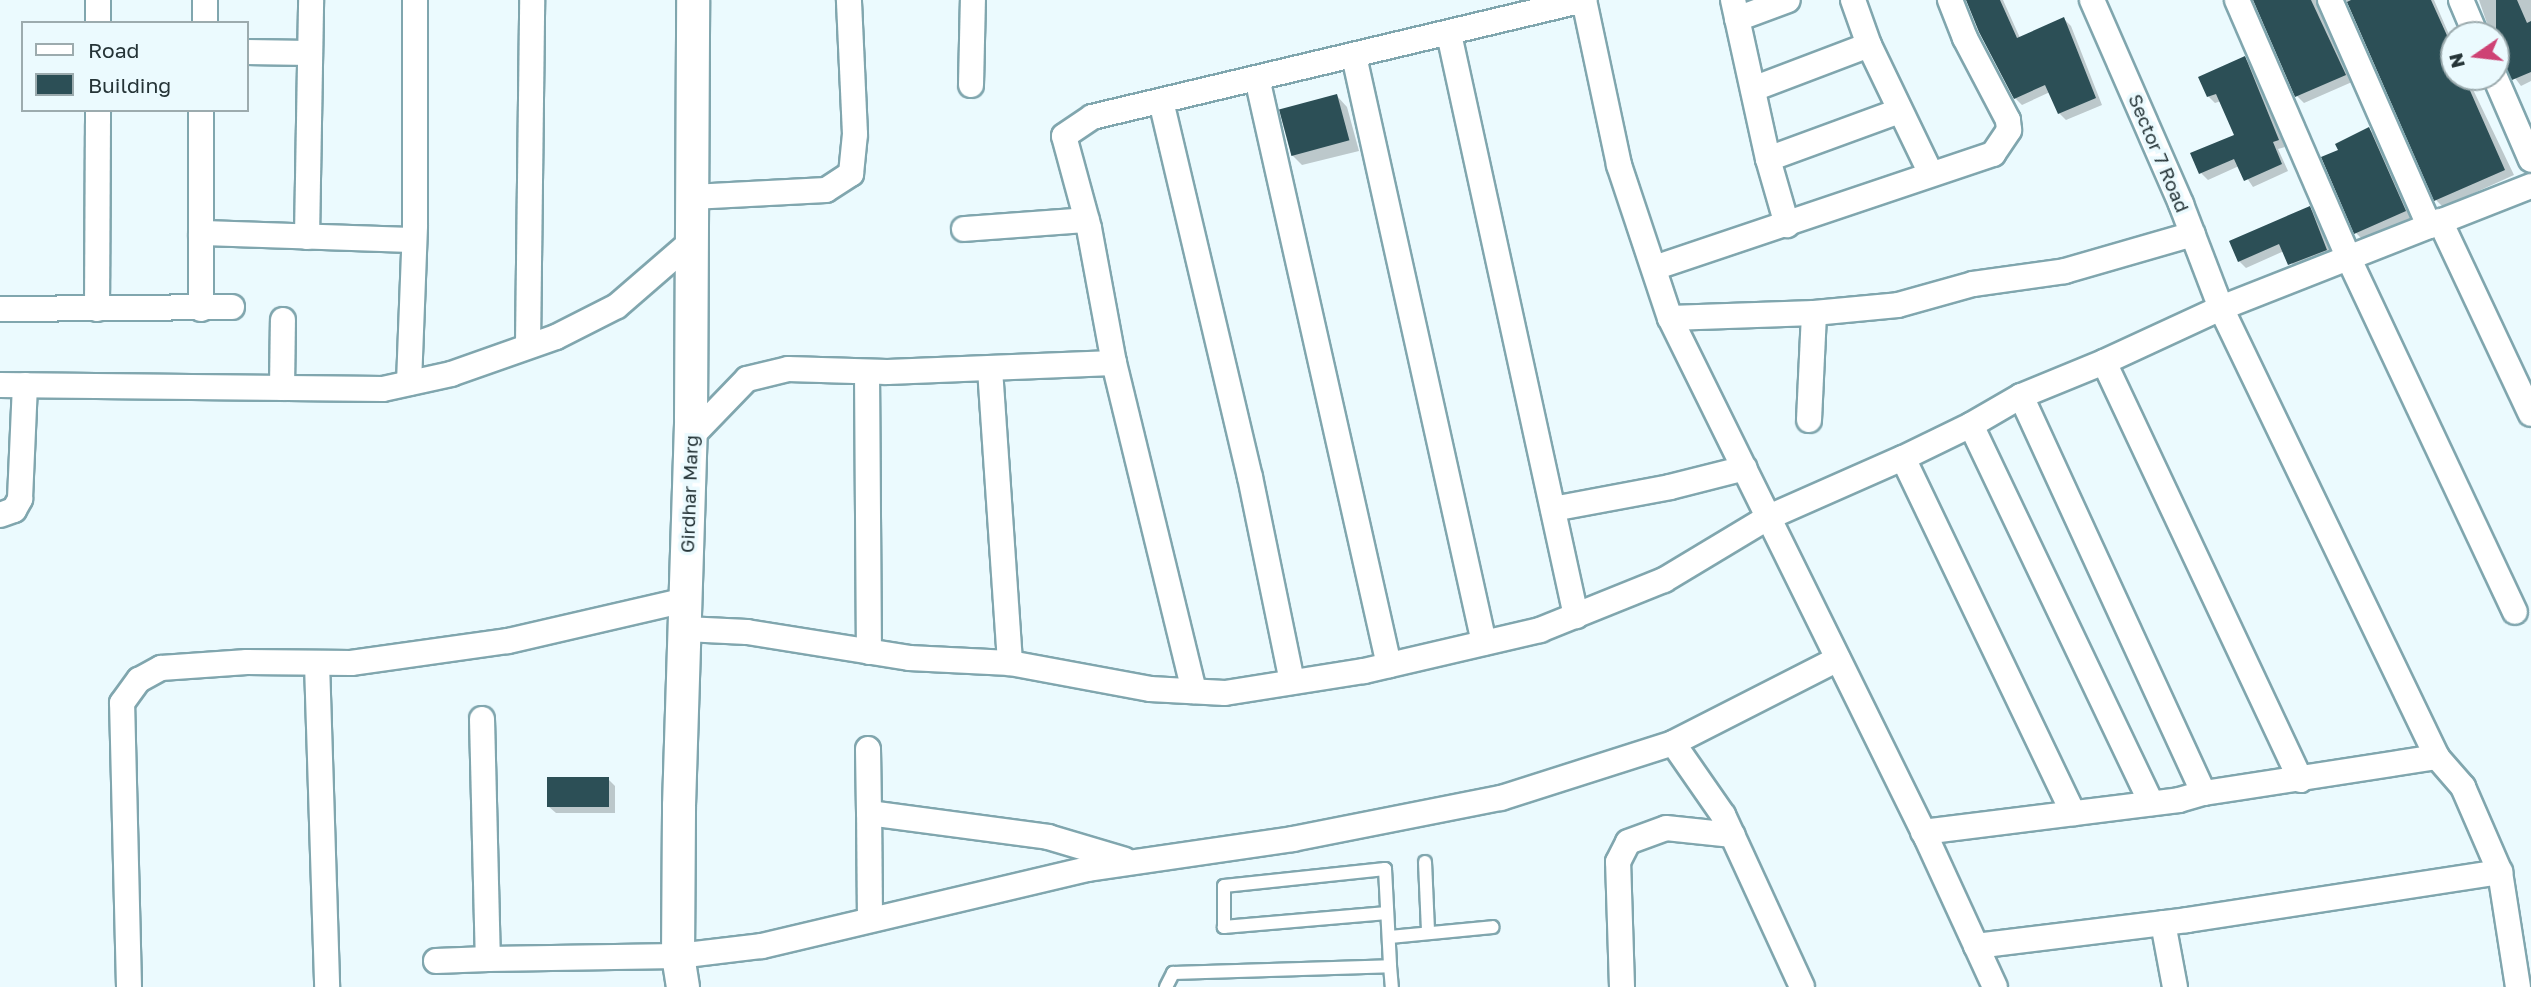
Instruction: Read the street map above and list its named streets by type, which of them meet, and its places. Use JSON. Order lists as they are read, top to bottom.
{
  "streets": {
    "street": ["Sector 7 Road", "Girdhar Marg"]
  },
  "legend": ["Road", "Building"],
  "north": "left"
}
